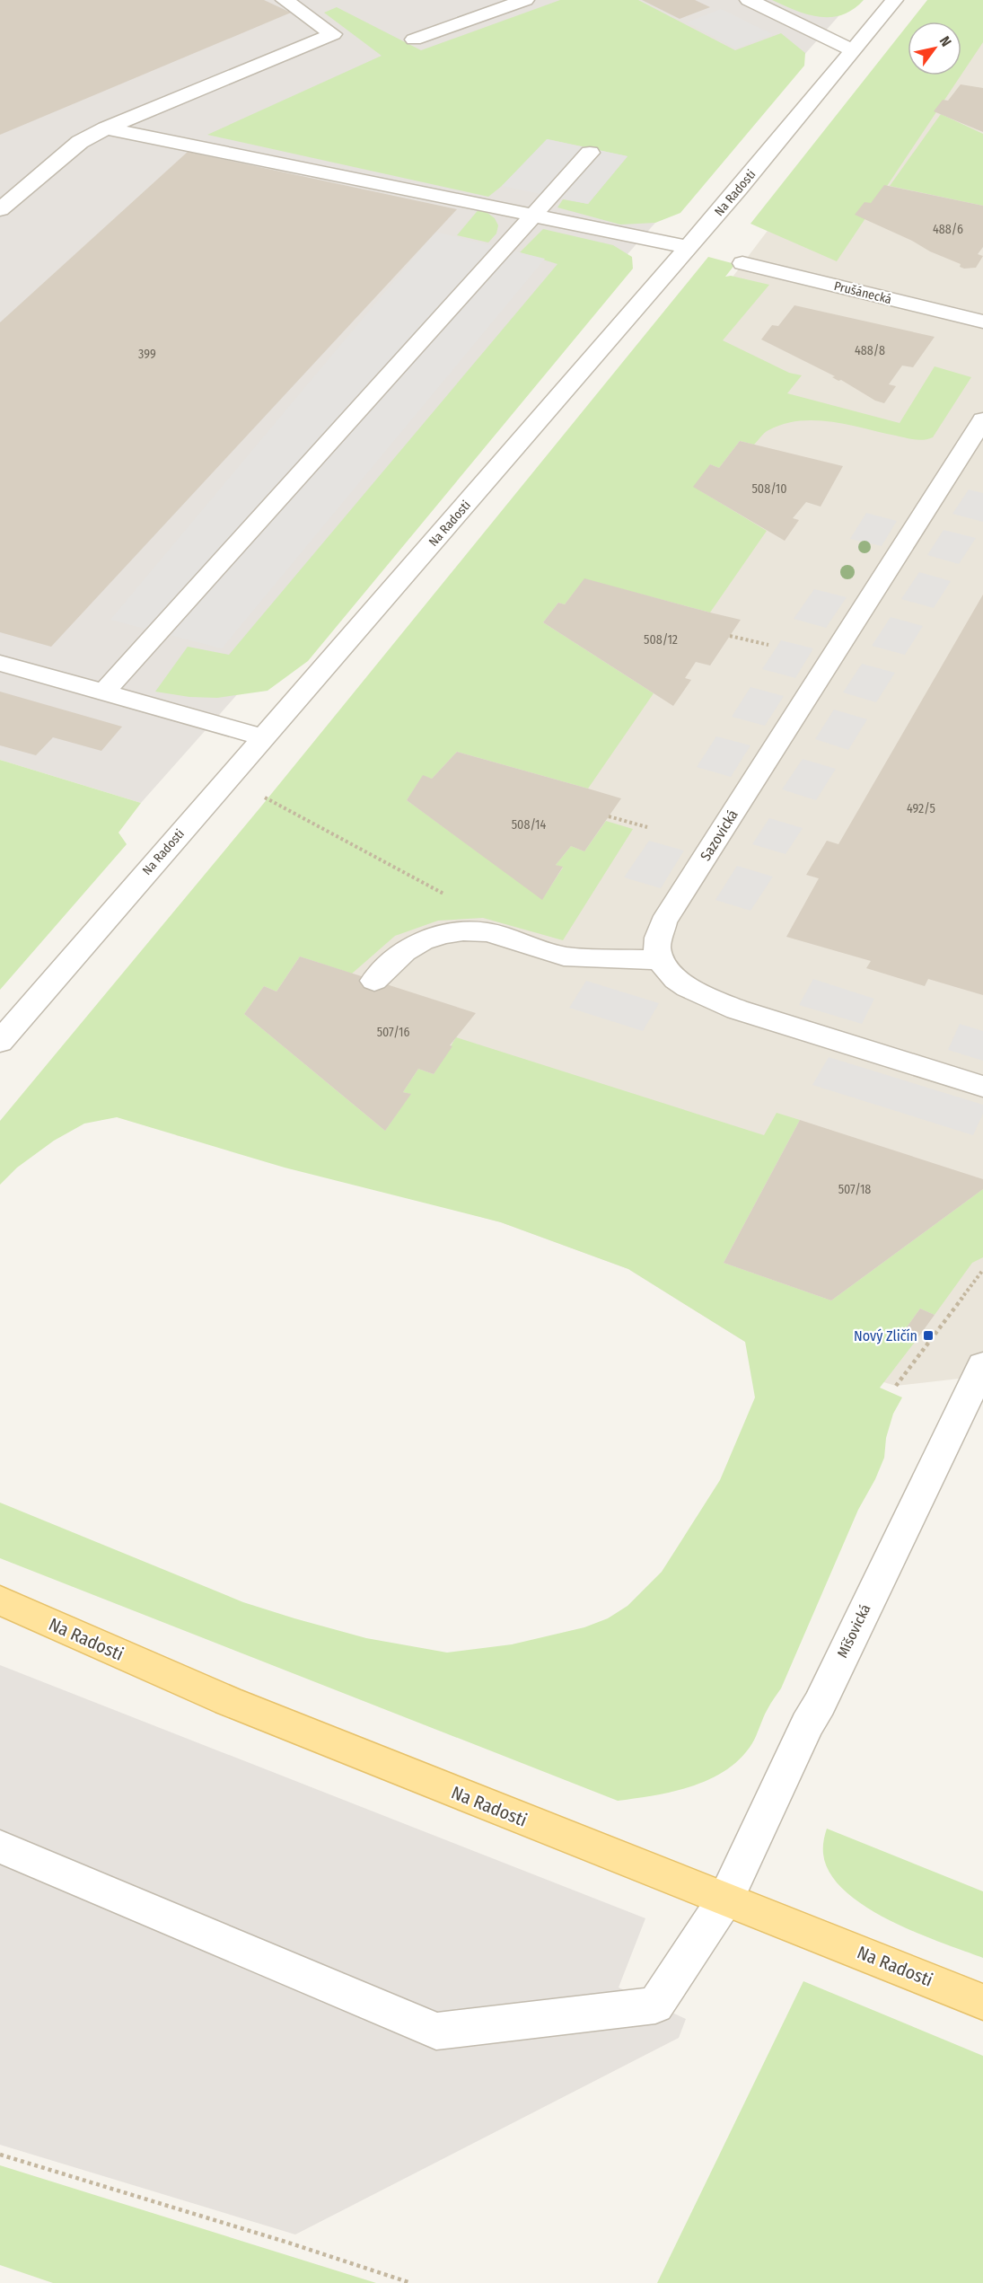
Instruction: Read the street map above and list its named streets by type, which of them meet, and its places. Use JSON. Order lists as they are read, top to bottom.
{
  "streets": {
    "main road": ["Na Radosti"],
    "street": ["Prušánecká", "Sazovická", "Míšovická"]
  },
  "crossings": [
    ["Na Radosti", "Míšovická"]
  ],
  "places": {
    "transit": ["Nový Zličín"]
  },
  "house_numbers": [
    "488/6",
    "488/8",
    "399",
    "508/10",
    "508/12",
    "492/5",
    "508/14",
    "507/16",
    "507/18"
  ],
  "north": "top right"
}
